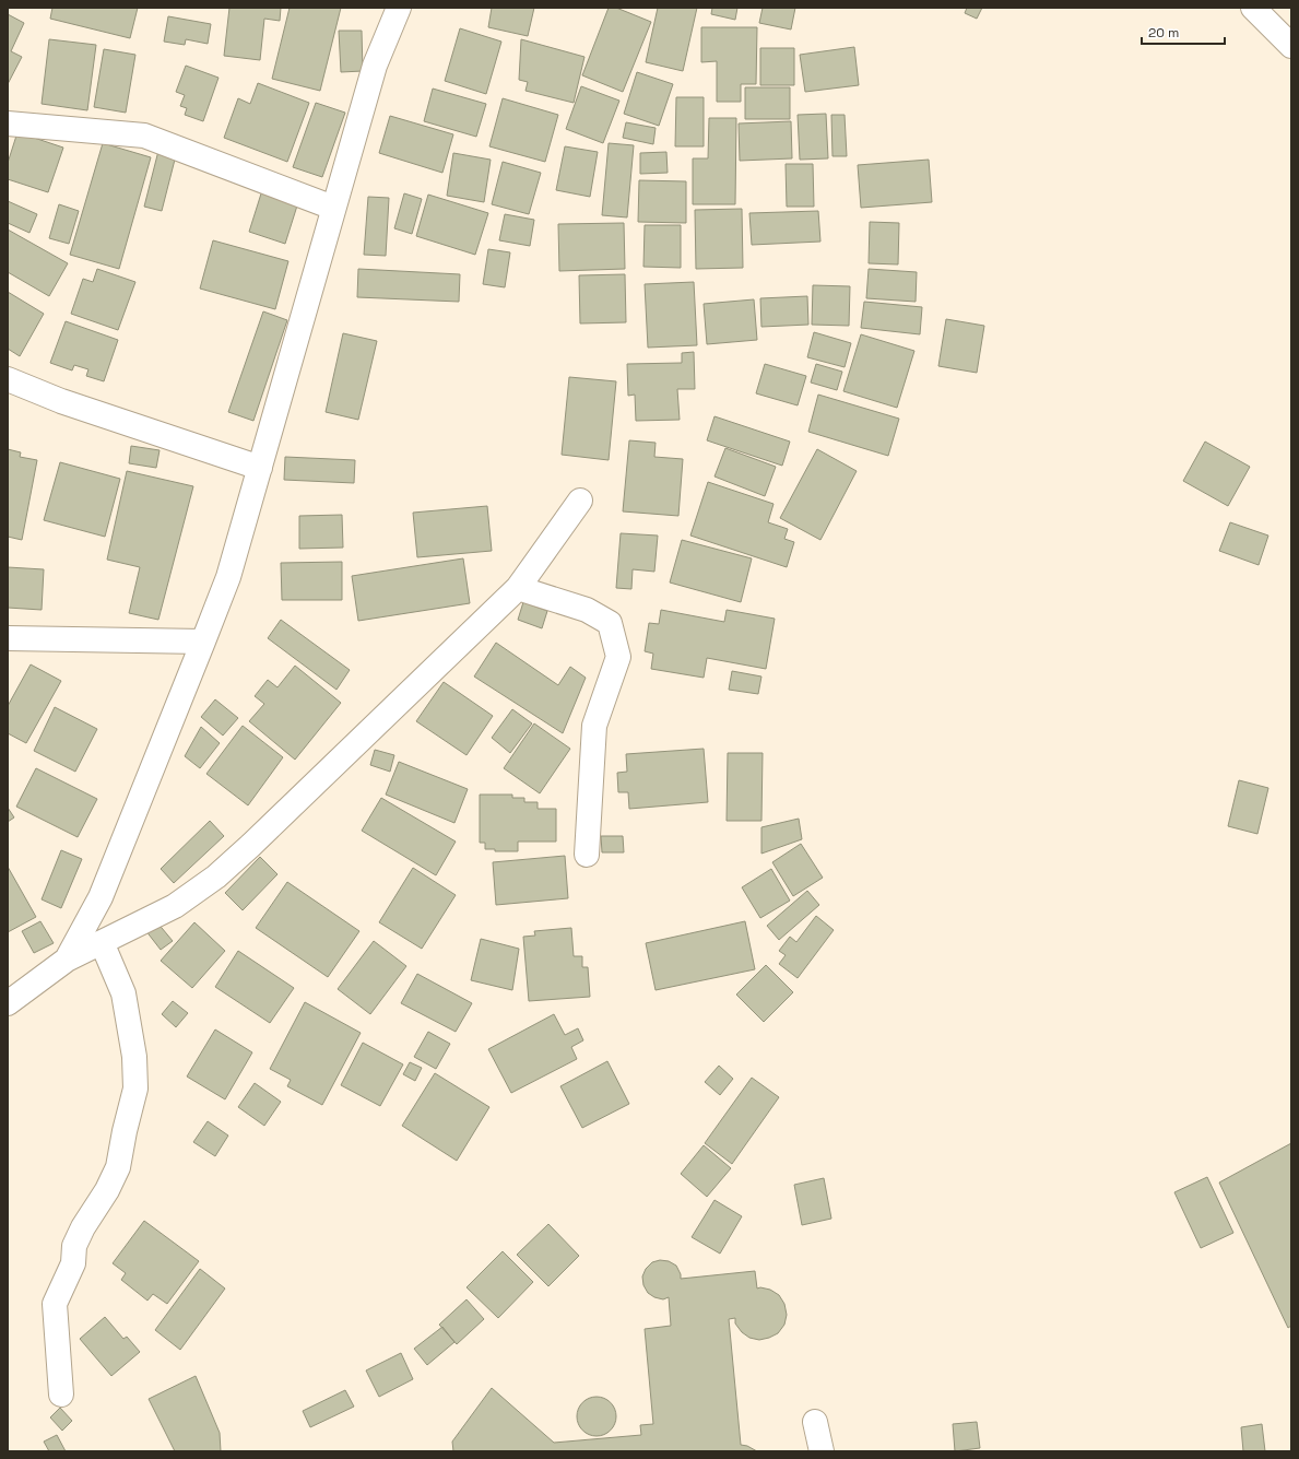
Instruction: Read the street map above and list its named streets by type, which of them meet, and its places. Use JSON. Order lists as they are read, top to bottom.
{
  "scale_bar": "20 m"
}
